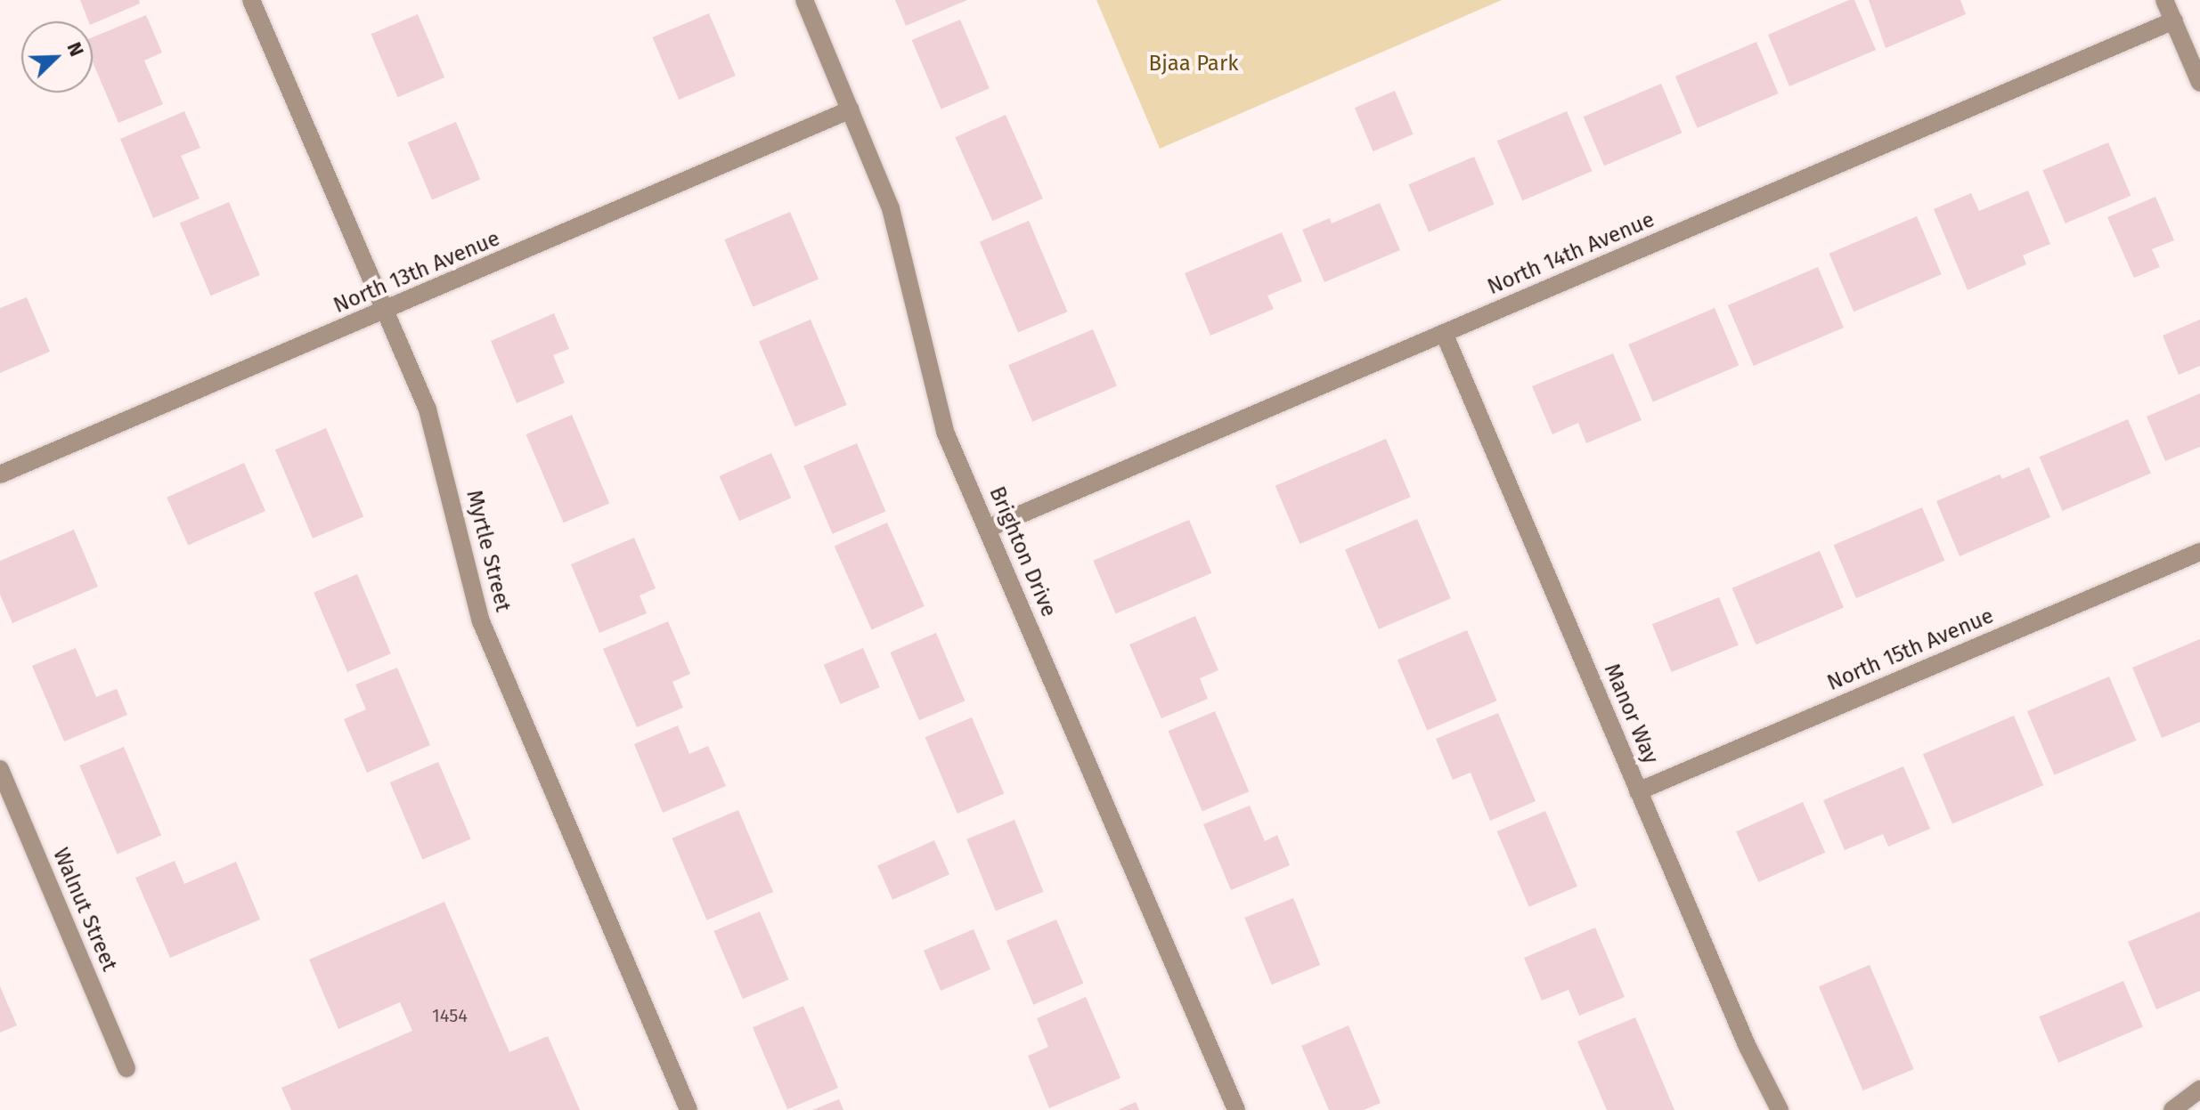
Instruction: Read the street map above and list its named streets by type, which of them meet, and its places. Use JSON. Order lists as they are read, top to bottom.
{
  "streets": {
    "street": [
      "North 14th Avenue",
      "North 13th Avenue",
      "Myrtle Street",
      "Brighton Drive",
      "North 15th Avenue",
      "Manor Way",
      "Walnut Street"
    ]
  },
  "crossings": [
    ["North 14th Avenue", "Brighton Drive"],
    ["North 14th Avenue", "Manor Way"],
    ["North 13th Avenue", "Myrtle Street"],
    ["North 13th Avenue", "Brighton Drive"],
    ["North 15th Avenue", "Manor Way"]
  ],
  "parks": ["Bjaa Park"],
  "house_numbers": ["1454"],
  "north": "top right"
}
